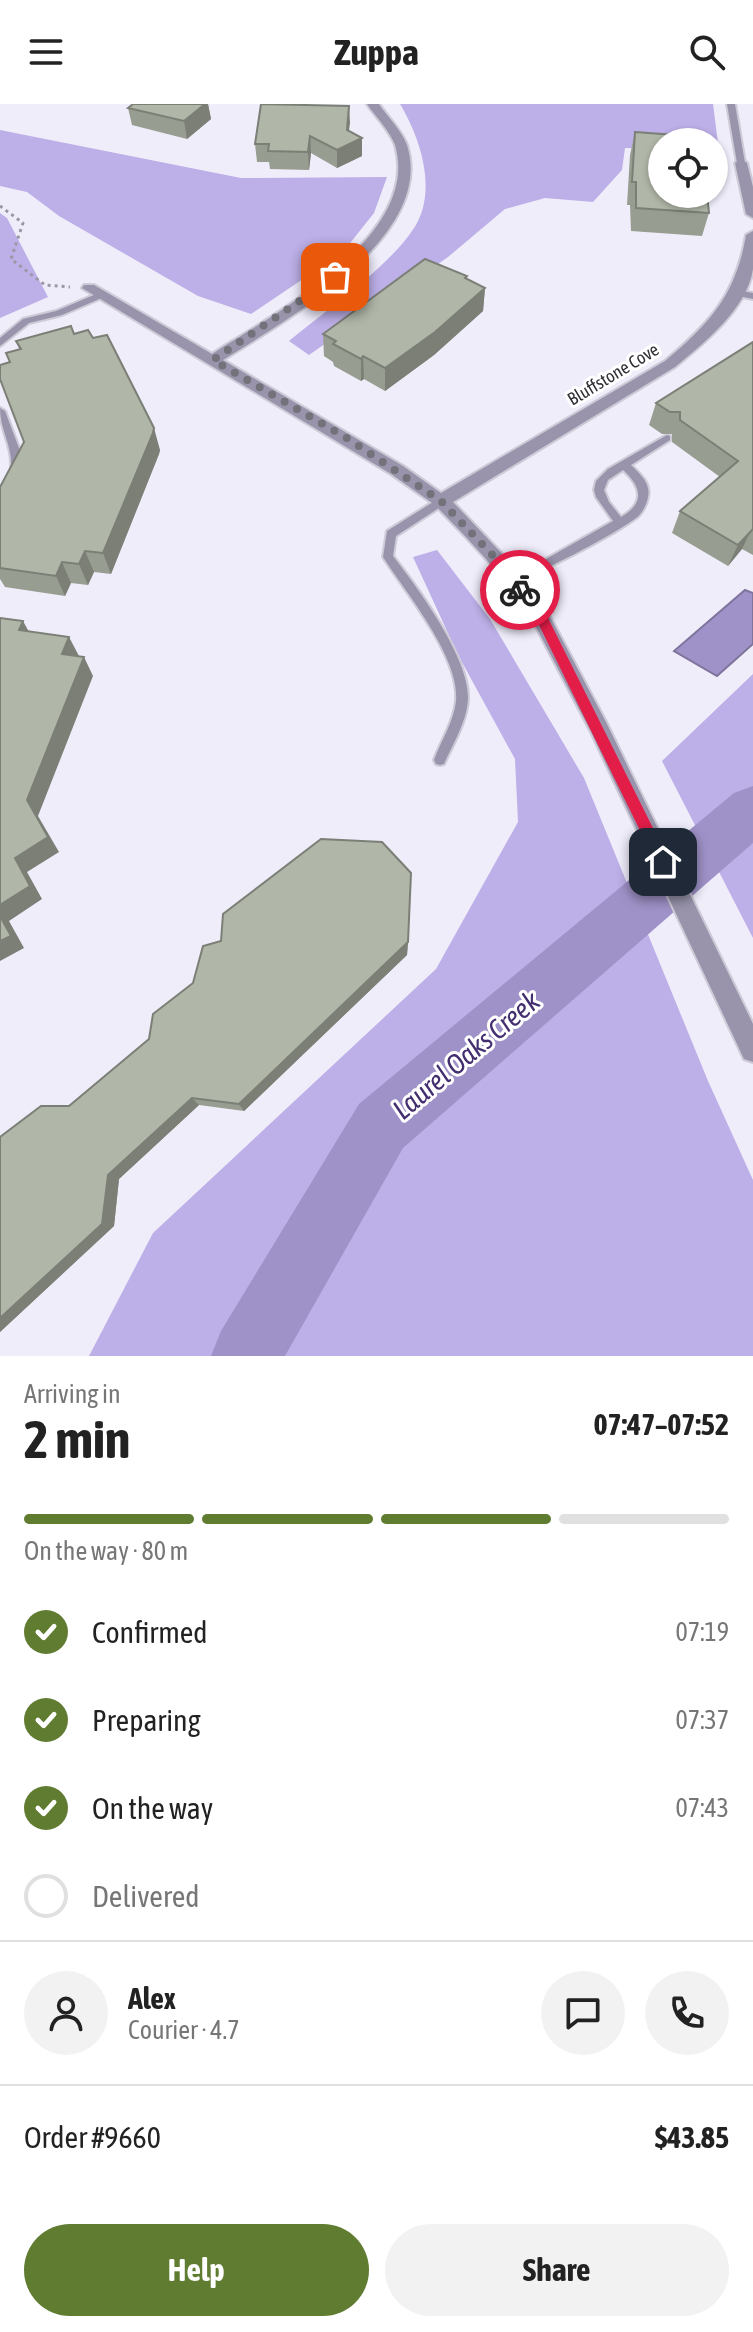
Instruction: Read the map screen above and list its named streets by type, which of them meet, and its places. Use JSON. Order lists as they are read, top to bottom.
{
  "streets": {
    "street": ["Bluffstone Cove"]
  },
  "water": ["Laurel Oaks Creek"],
  "page": {
    "header": "Zuppa",
    "heading": ["2 min", "Arriving in", "07:47–07:52"],
    "panel": [
      "Alex",
      "Courier · 4.7",
      "Order #9660",
      "$43.85"
    ],
    "bar": "On the way · 80 m",
    "list": [
      ["Confirmed", "07:19"],
      ["Preparing", "07:37"],
      ["On the way", "07:43"],
      "Delivered"
    ],
    "buttons": ["Help", "Share"]
  }
}
